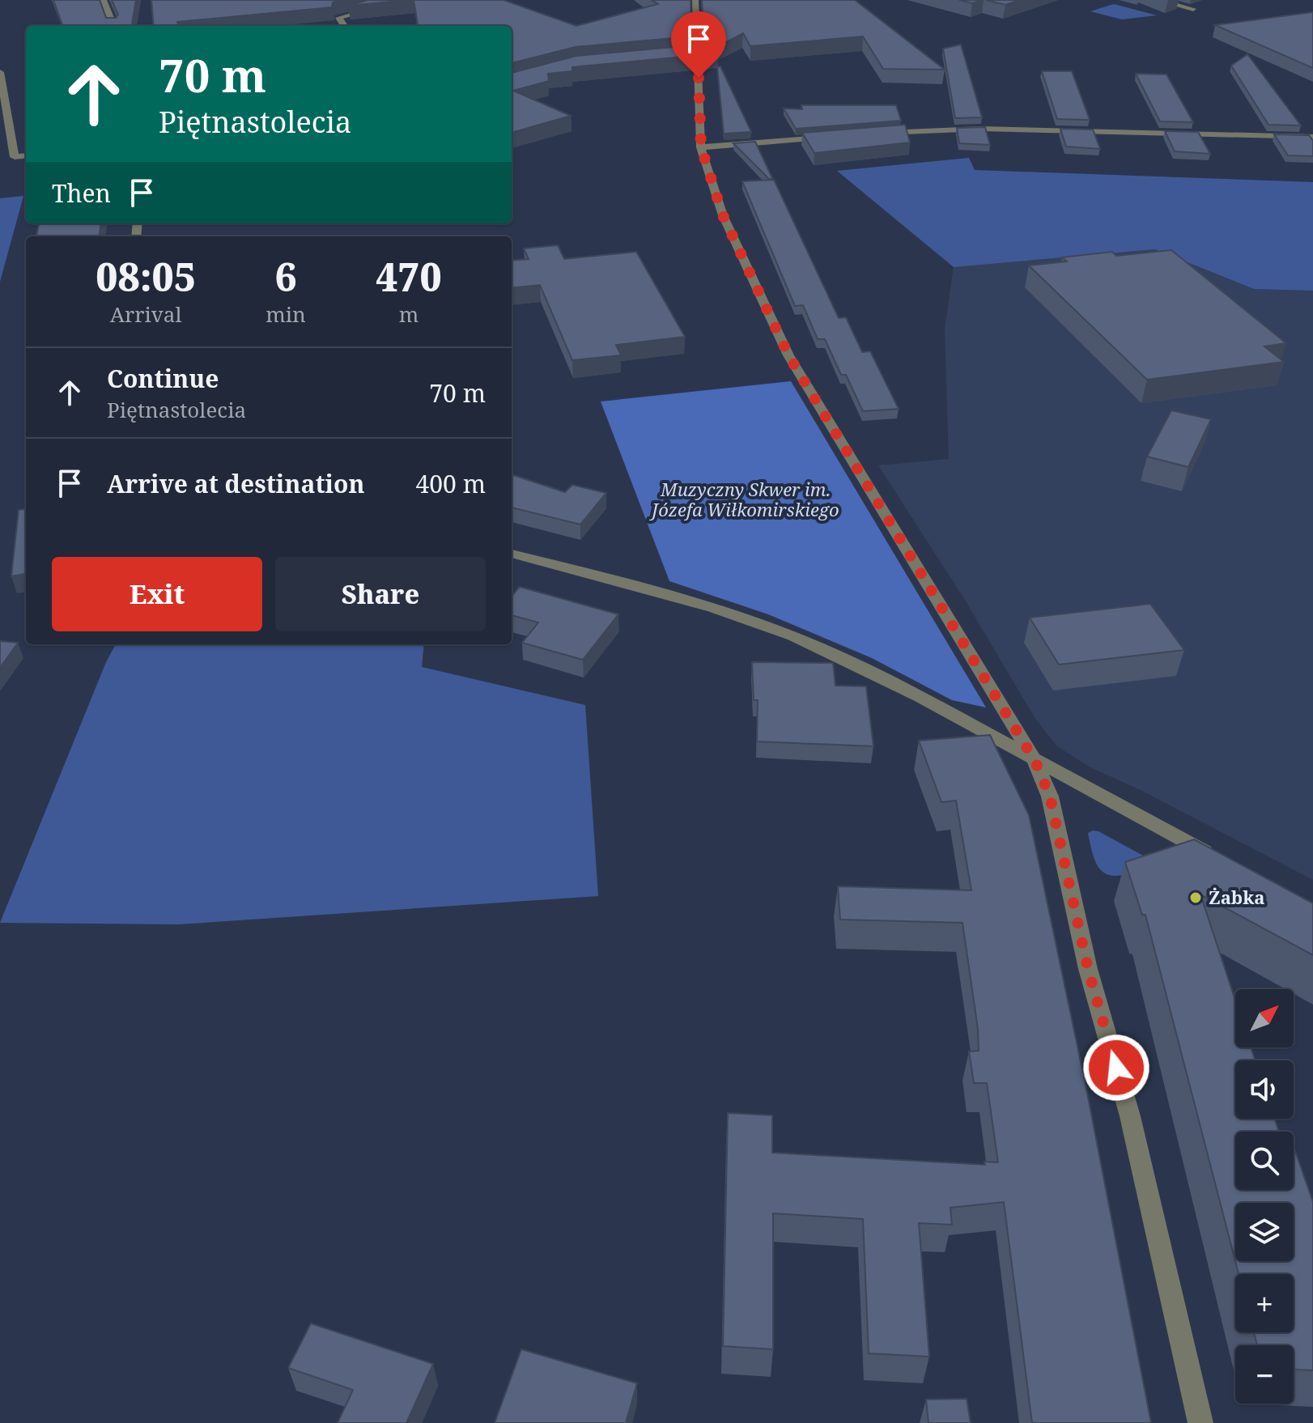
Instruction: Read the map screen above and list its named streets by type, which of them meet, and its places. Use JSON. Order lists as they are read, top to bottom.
{
  "parks": ["Muzyczny Skwer im. Józefa Wiłkomirskiego"],
  "places": ["Żabka"],
  "north": "top right",
  "page": {
    "turn": ["70 m", "Piętnastolecia"],
    "then": "Then",
    "eta": [
      "08:05",
      "Arrival",
      "6",
      "min",
      "470",
      "m"
    ],
    "list": [
      {
        "name": "Continue",
        "note": "Piętnastolecia",
        "value": "70 m"
      },
      {
        "name": "Arrive at destination",
        "value": "400 m"
      }
    ],
    "buttons": ["Exit", "Share"],
    "map_buttons": ["+", "−"]
  }
}
